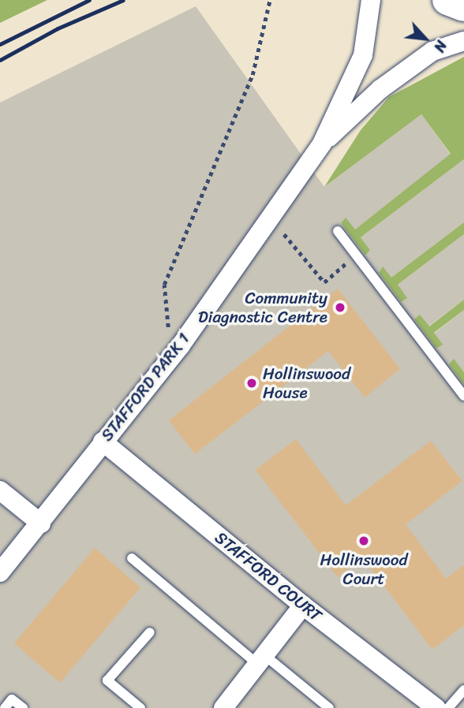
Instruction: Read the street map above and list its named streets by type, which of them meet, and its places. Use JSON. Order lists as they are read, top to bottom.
{
  "streets": {
    "street": ["STAFFORD PARK 1", "STAFFORD COURT"]
  },
  "crossings": [
    ["STAFFORD PARK 1", "STAFFORD COURT"]
  ],
  "places": ["Community Diagnostic Centre", "Hollinswood House", "Hollinswood Court"],
  "north": "bottom right"
}
